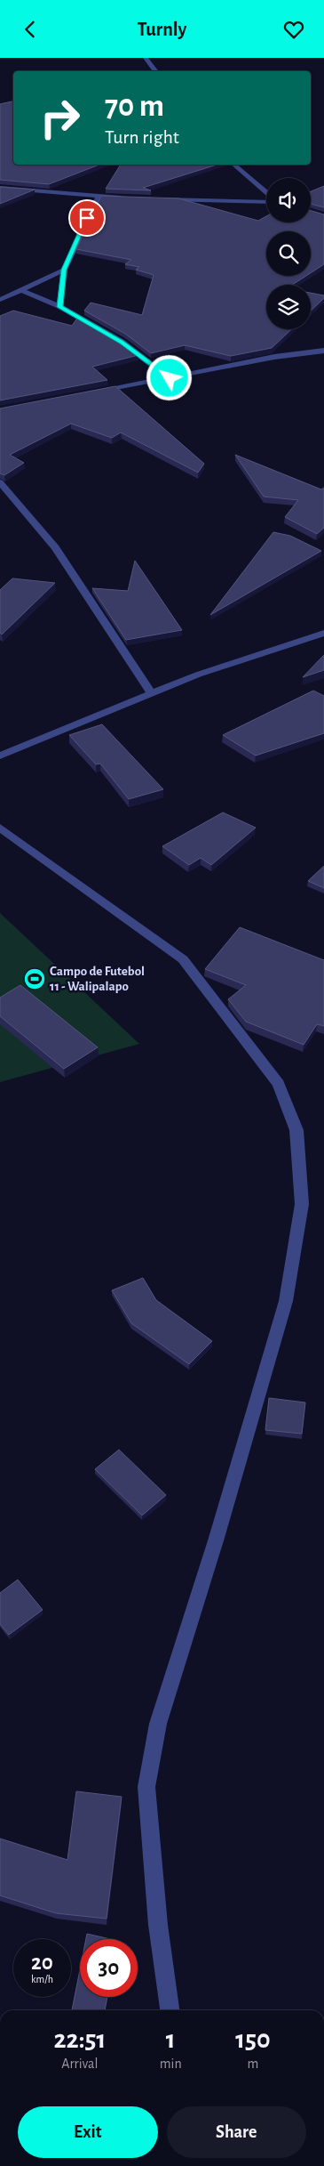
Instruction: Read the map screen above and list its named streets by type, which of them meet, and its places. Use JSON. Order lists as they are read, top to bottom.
{
  "places": {
    "sports": ["Campo de Futebol 11 - Walipalapo"]
  },
  "page": {
    "header": "Turnly",
    "turn": ["70 m", "Turn right"],
    "speed": "20 km/h",
    "limit": "30",
    "eta": [
      "22:51",
      "Arrival",
      "1",
      "min",
      "150",
      "m"
    ],
    "buttons": ["Exit", "Share"]
  }
}
